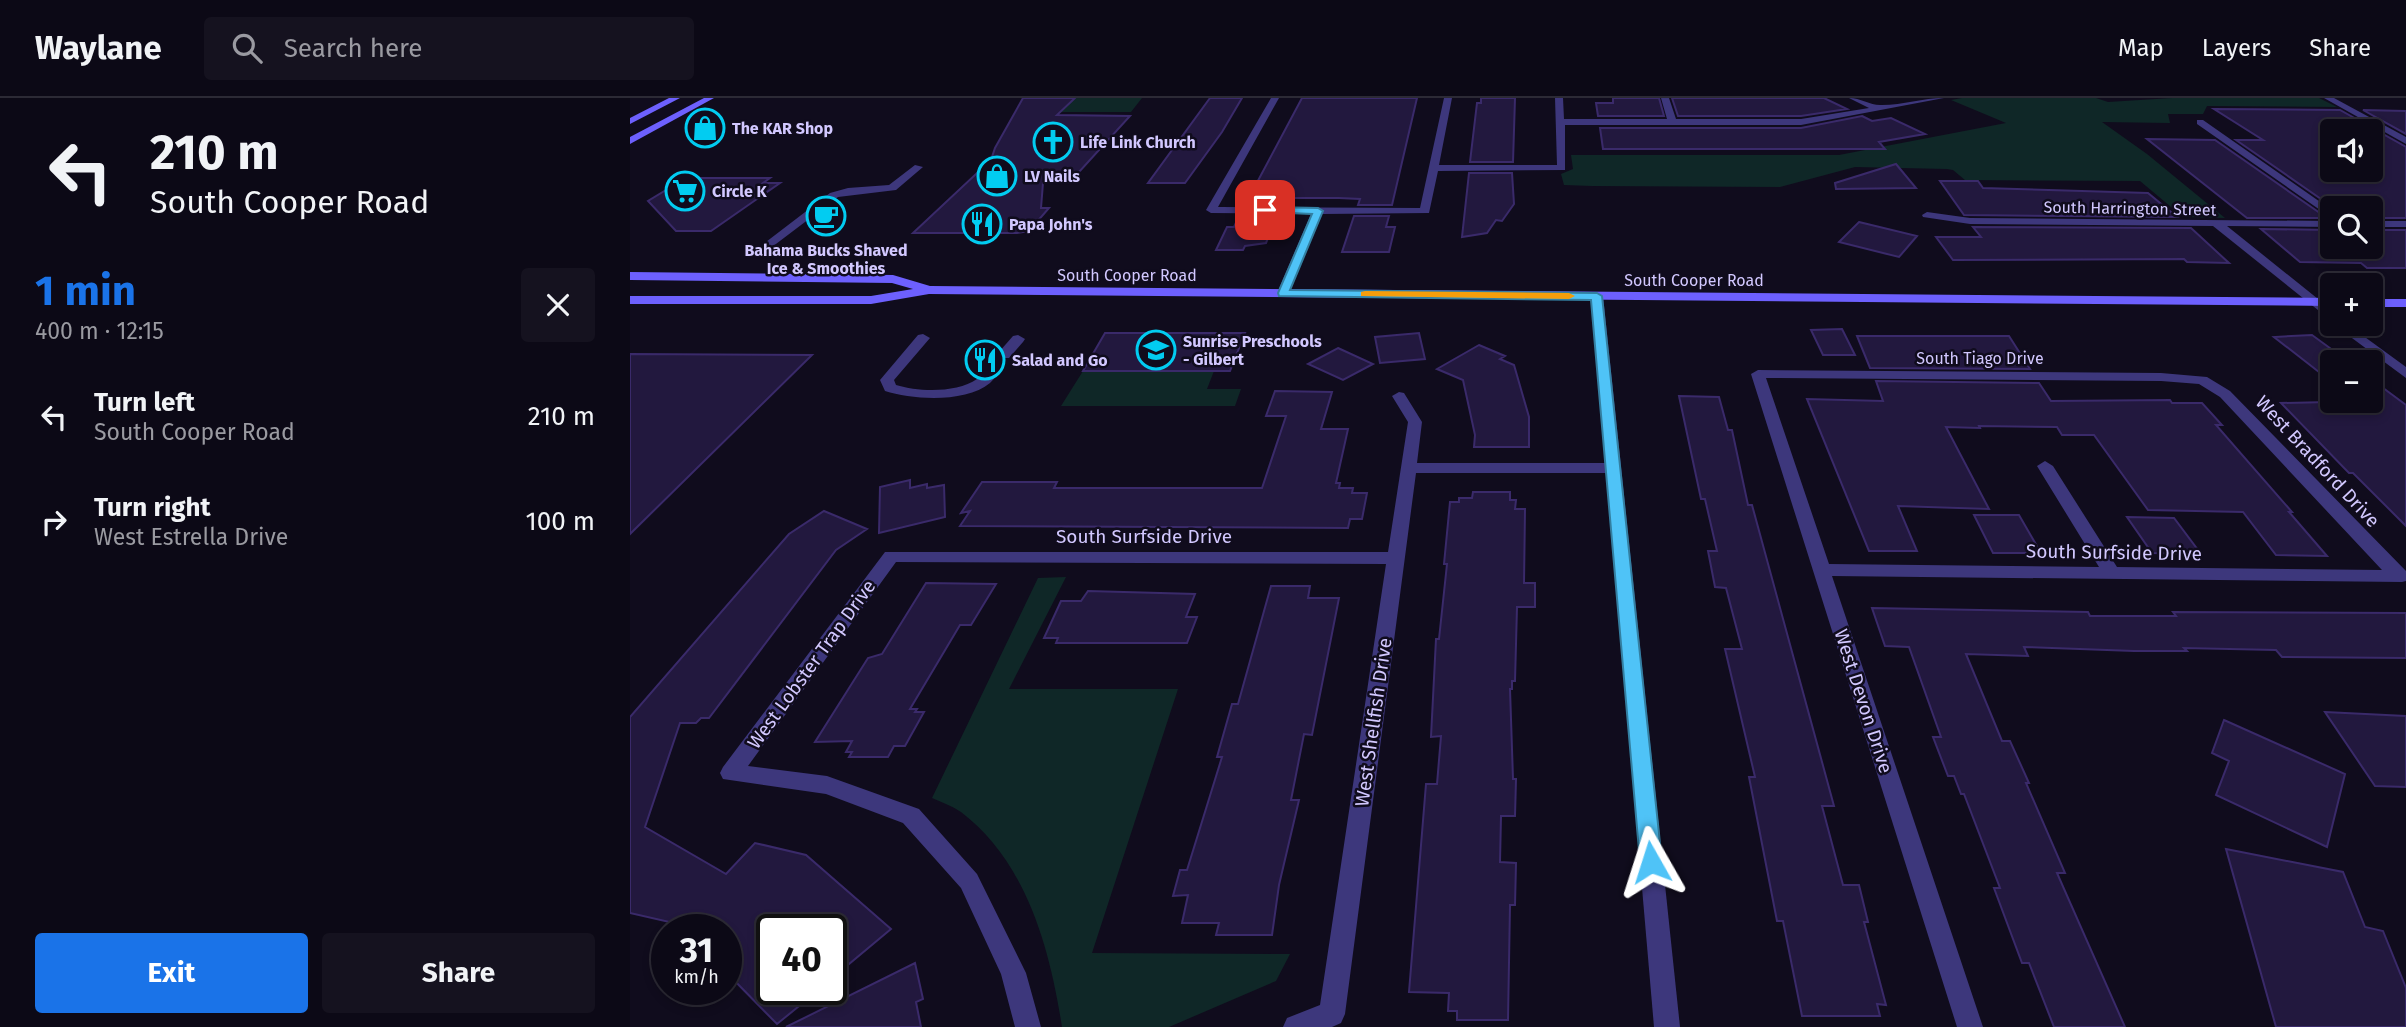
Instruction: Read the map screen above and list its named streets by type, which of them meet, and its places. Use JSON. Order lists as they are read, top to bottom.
{
  "streets": {
    "main road": ["South Cooper Road"],
    "street": [
      "South Harrington Street",
      "South Tiago Drive",
      "West Bradford Drive",
      "South Surfside Drive",
      "West Lobster Trap Drive",
      "West Devon Drive",
      "West Shellfish Drive"
    ]
  },
  "crossings": [
    ["South Tiago Drive", "West Bradford Drive"],
    ["South Tiago Drive", "West Devon Drive"],
    ["West Bradford Drive", "South Surfside Drive"],
    ["South Surfside Drive", "West Lobster Trap Drive"],
    ["South Surfside Drive", "West Devon Drive"],
    ["South Surfside Drive", "West Shellfish Drive"]
  ],
  "places": {
    "shop": ["The KAR Shop", "LV Nails"],
    "church": ["Life Link Church"],
    "supermarket": ["Circle K"],
    "cafe": ["Bahama Bucks Shaved Ice & Smoothies"],
    "restaurant": ["Papa John's", "Salad and Go"],
    "school or university": ["Sunrise Preschools - Gilbert"]
  },
  "page": {
    "header": "Waylane",
    "search": "Search here",
    "nav": ["Map", "Layers", "Share"],
    "turn": ["210 m", "South Cooper Road"],
    "map_buttons": ["+", "−"],
    "heading": ["1 min", "400 m · 12:15"],
    "list": [
      {
        "name": "Turn left",
        "note": "South Cooper Road",
        "value": "210 m"
      },
      {
        "name": "Turn right",
        "note": "West Estrella Drive",
        "value": "100 m"
      }
    ],
    "speed": "31 km/h",
    "limit": "40",
    "buttons": ["Exit", "Share"]
  }
}
